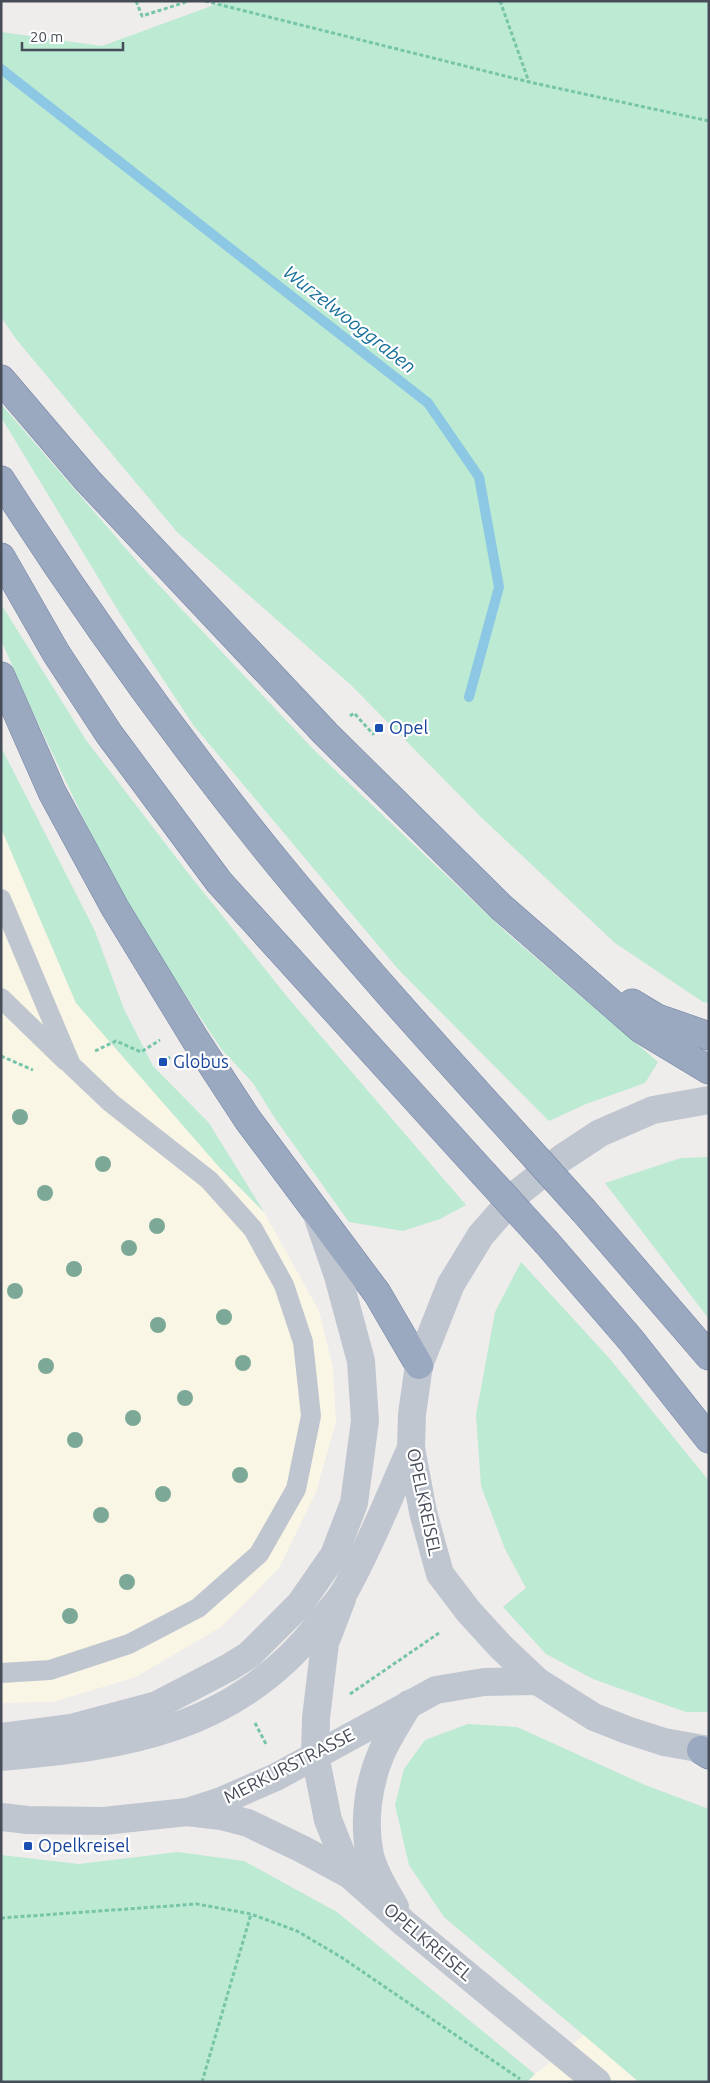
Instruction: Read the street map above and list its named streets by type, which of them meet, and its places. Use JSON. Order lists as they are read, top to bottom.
{
  "streets": {
    "street": ["OPELKREISEL", "MERKURSTRASSE"]
  },
  "crossings": [
    ["OPELKREISEL", "MERKURSTRASSE"]
  ],
  "water": ["Wurzelwooggraben"],
  "places": {
    "transit": ["Opel", "Globus", "Opelkreisel"]
  },
  "scale_bar": "20 m"
}
